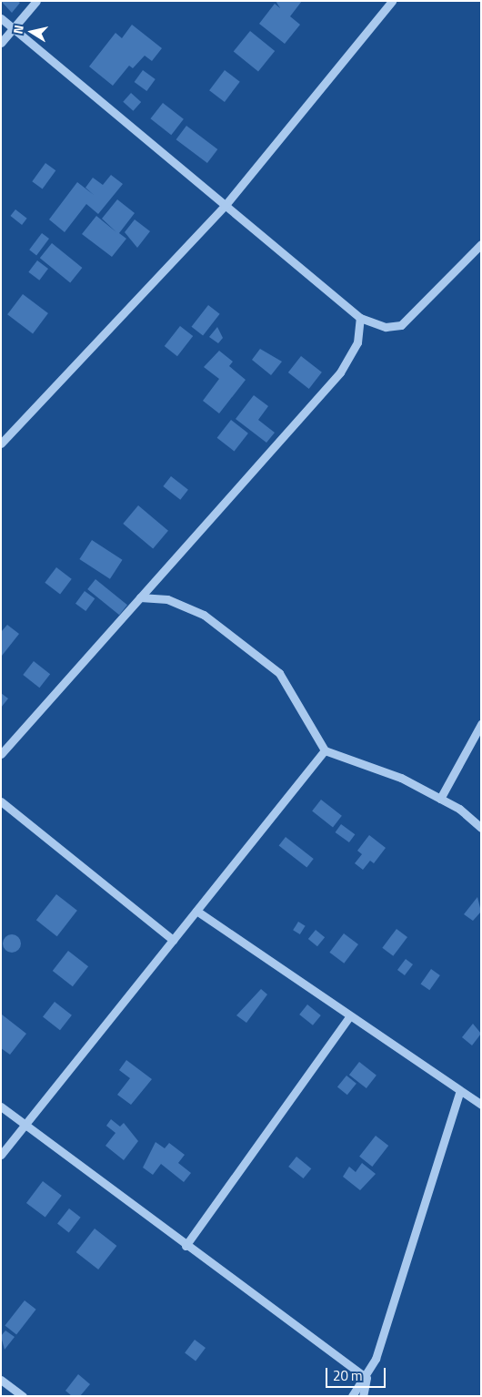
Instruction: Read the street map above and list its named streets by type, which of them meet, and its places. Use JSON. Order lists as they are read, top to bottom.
{
  "scale_bar": "20 m",
  "north": "left"
}
